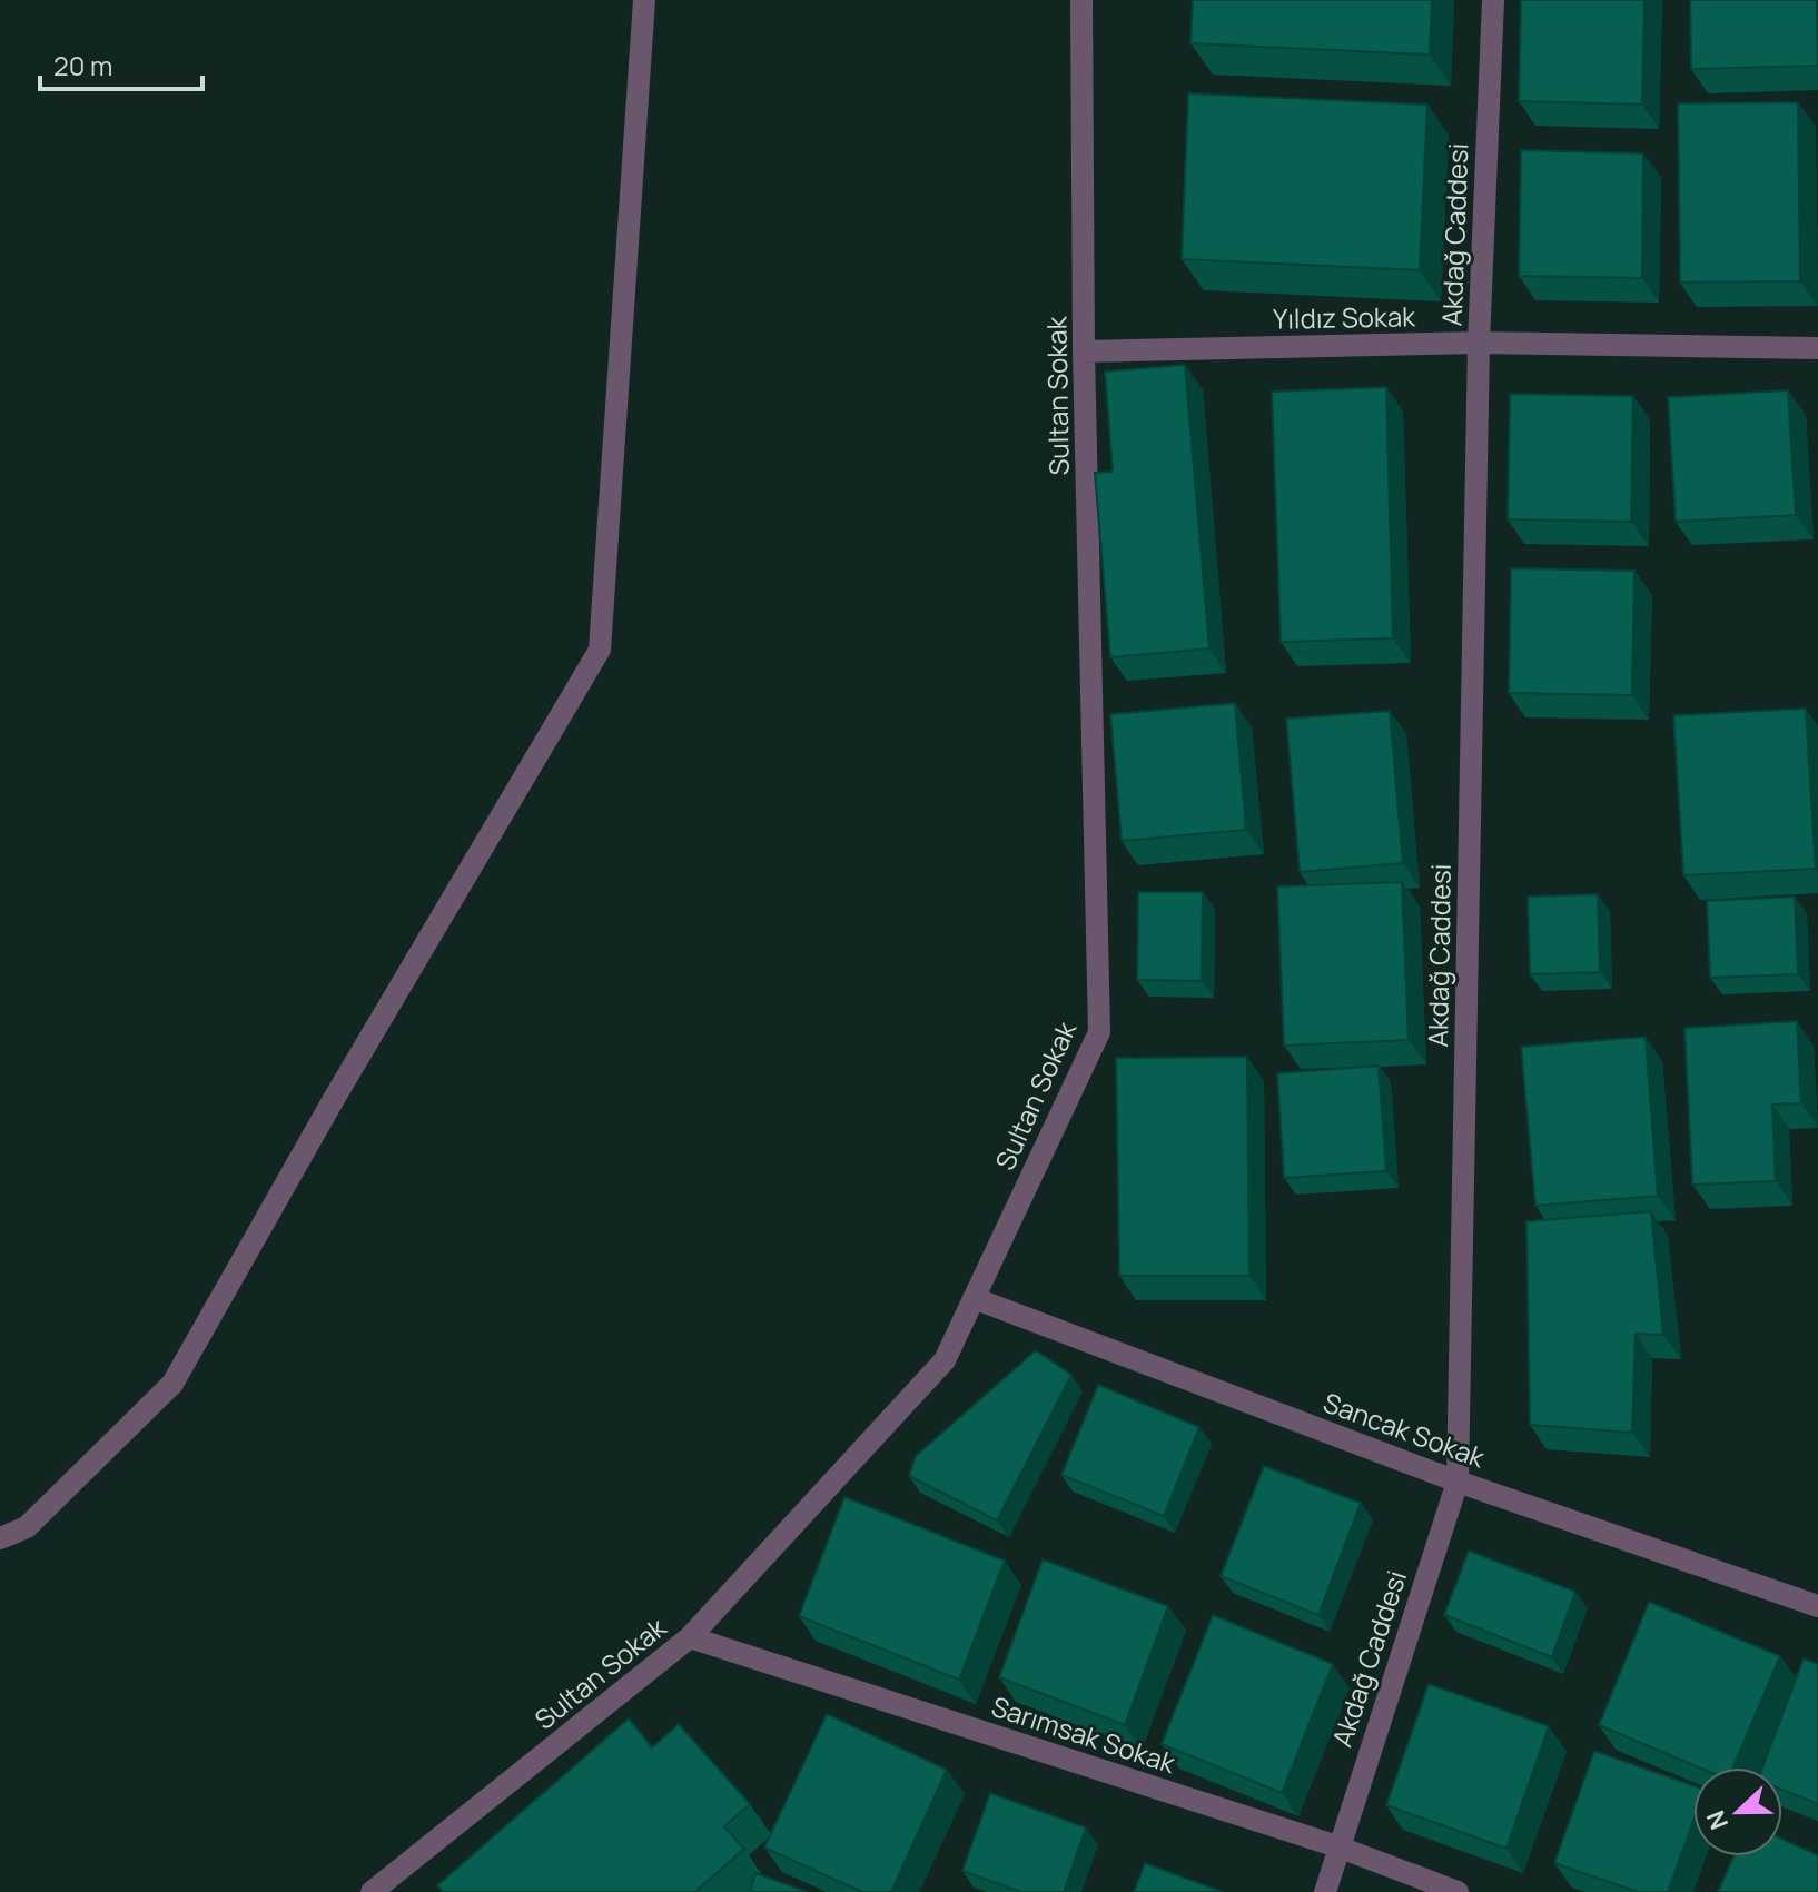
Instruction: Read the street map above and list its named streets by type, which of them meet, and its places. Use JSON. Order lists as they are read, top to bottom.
{
  "streets": {
    "street": [
      "Akdağ Caddesi",
      "Yıldız Sokak",
      "Sultan Sokak",
      "Sancak Sokak",
      "Sarımsak Sokak"
    ]
  },
  "crossings": [
    ["Akdağ Caddesi", "Yıldız Sokak"],
    ["Akdağ Caddesi", "Sancak Sokak"],
    ["Akdağ Caddesi", "Sarımsak Sokak"],
    ["Yıldız Sokak", "Sultan Sokak"],
    ["Sultan Sokak", "Sancak Sokak"],
    ["Sultan Sokak", "Sarımsak Sokak"]
  ],
  "scale_bar": "20 m",
  "north": "left"
}
